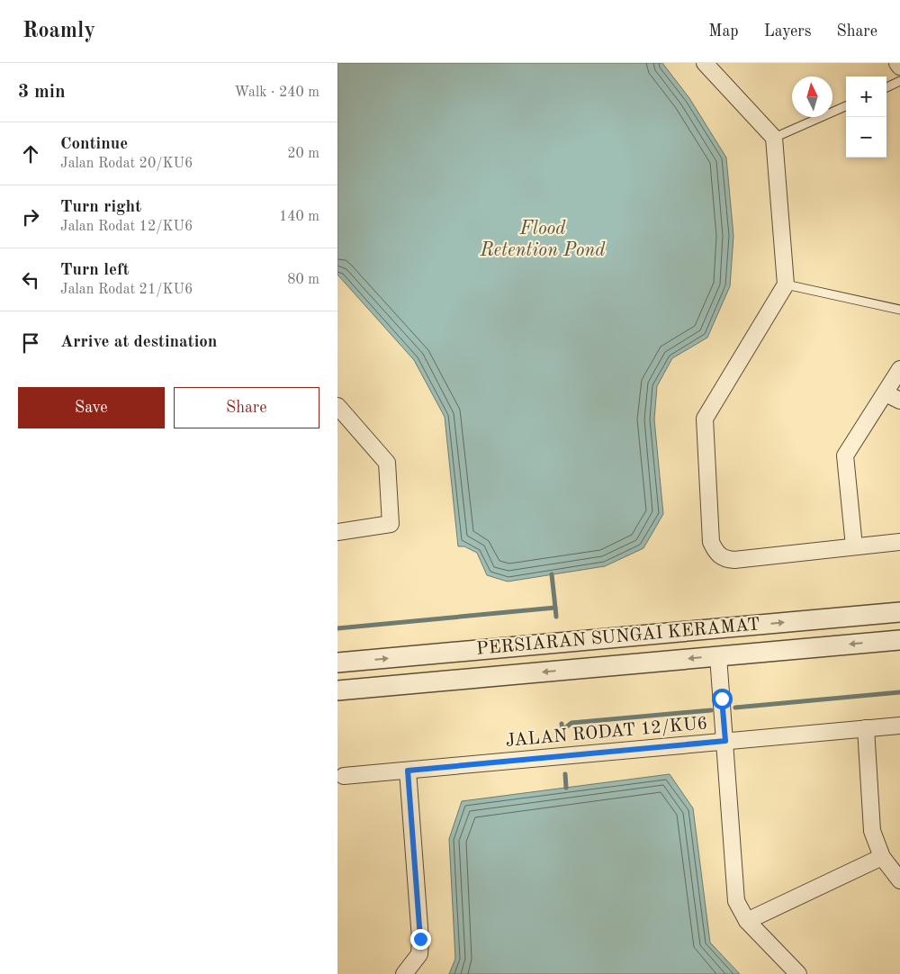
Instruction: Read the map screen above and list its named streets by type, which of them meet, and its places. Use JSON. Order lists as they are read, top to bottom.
{
  "streets": {
    "street": ["PERSIARAN SUNGAI KERAMAT", "JALAN RODAT 12/KU6"]
  },
  "water": ["Flood Retention Pond"],
  "north": "top",
  "page": {
    "header": "Roamly",
    "nav": ["Map", "Layers", "Share"],
    "heading": ["3 min", "Walk · 240 m"],
    "map_buttons": ["+", "−"],
    "list": [
      ["Continue", "Jalan Rodat 20/KU6", "20 m"],
      ["Turn right", "Jalan Rodat 12/KU6", "140 m"],
      ["Turn left", "Jalan Rodat 21/KU6", "80 m"],
      "Arrive at destination"
    ],
    "buttons": ["Save", "Share"]
  }
}
